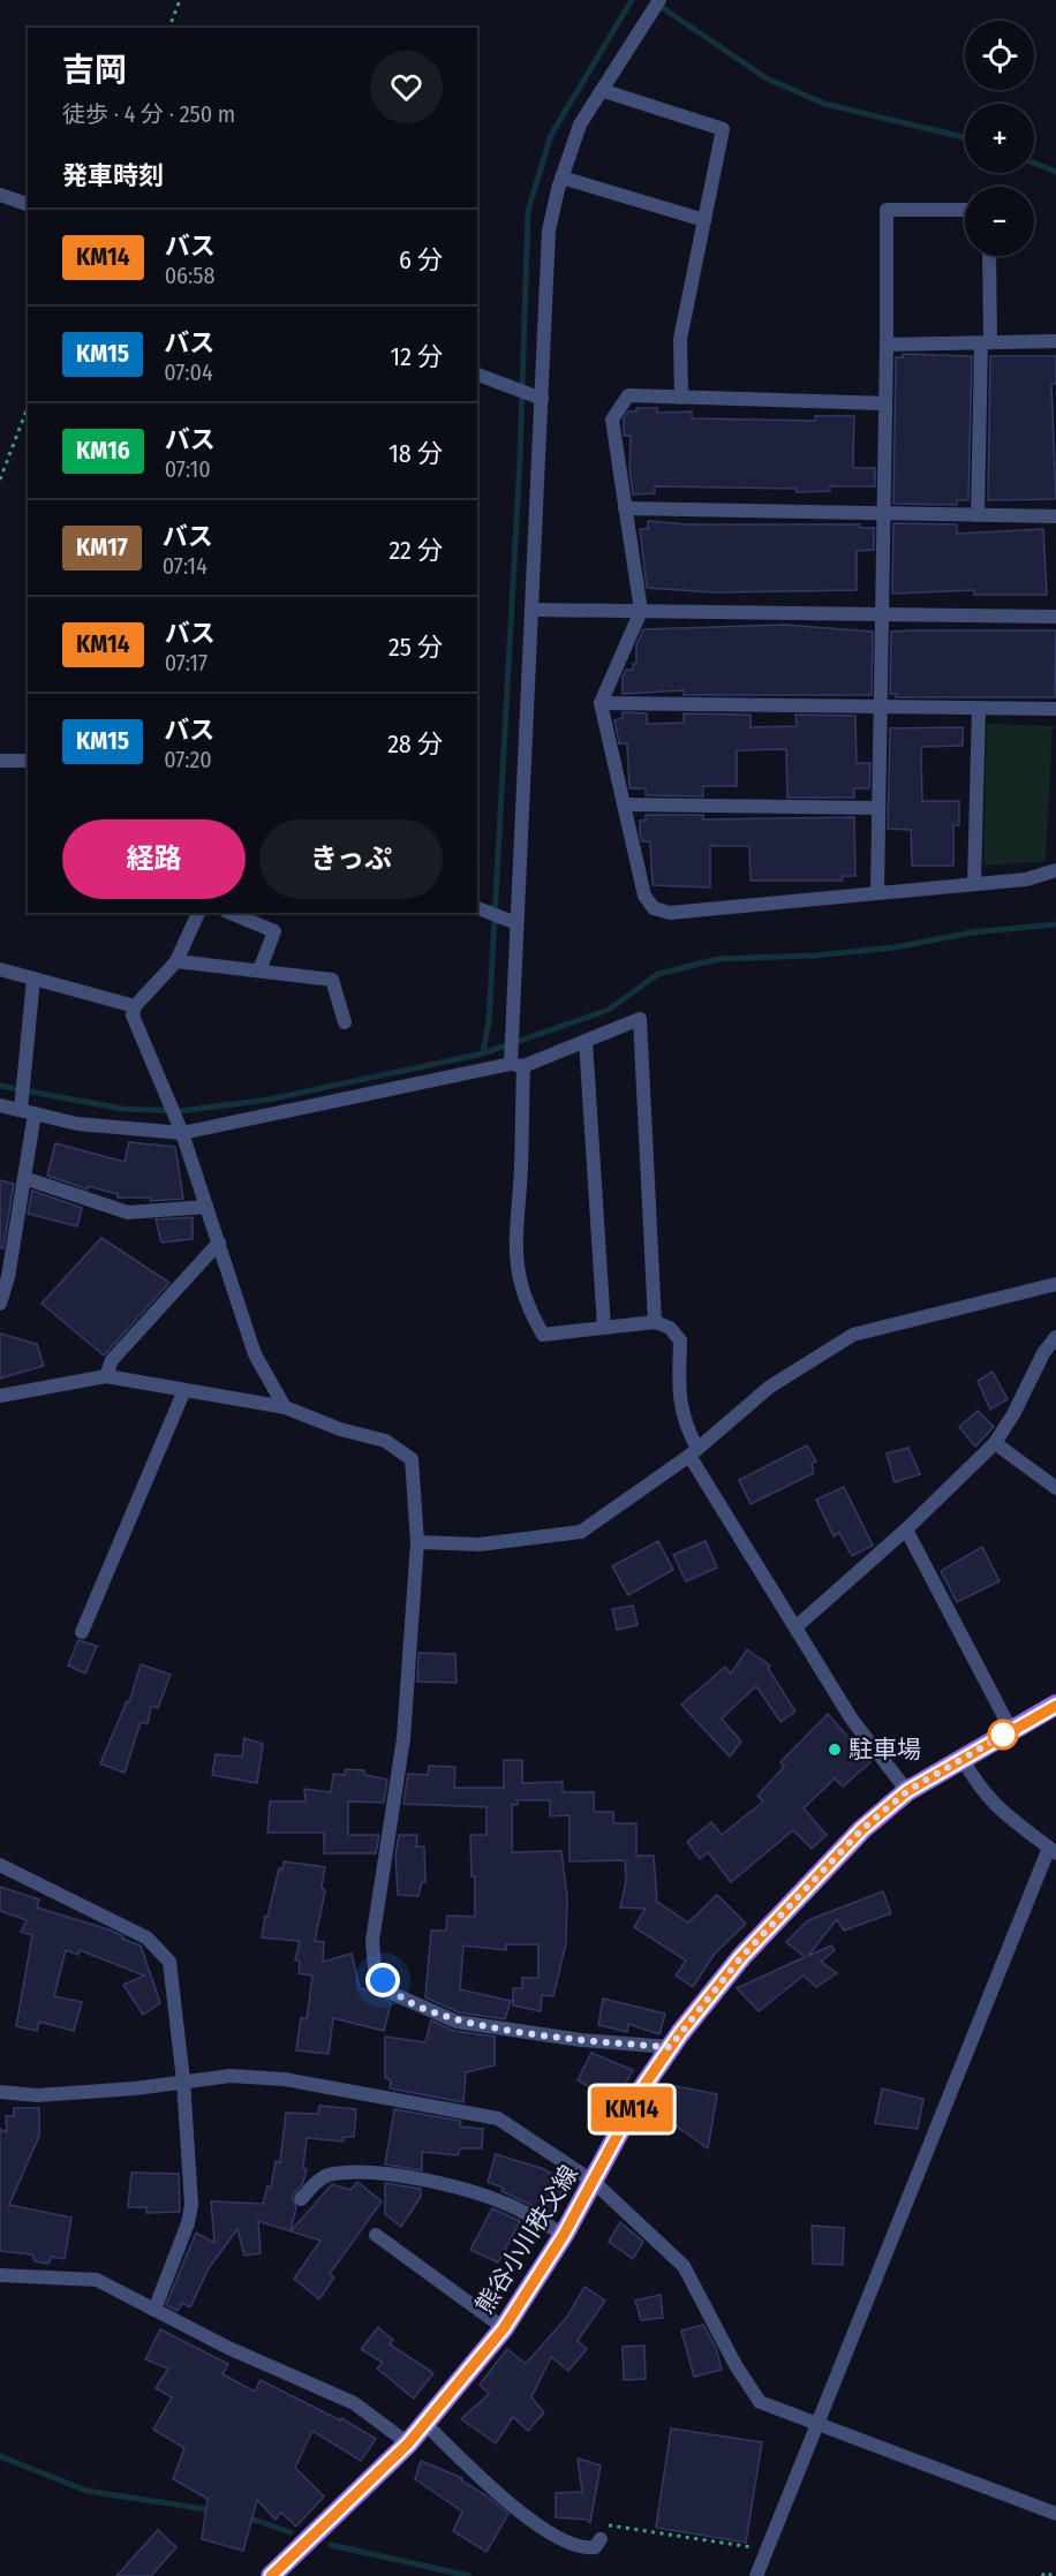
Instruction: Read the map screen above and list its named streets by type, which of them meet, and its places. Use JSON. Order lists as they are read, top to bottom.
{
  "streets": {
    "main road": ["熊谷小川秩父線"]
  },
  "places": ["駐車場"],
  "lines": ["bus line KM14"],
  "page": {
    "on_map": "KM14",
    "map_buttons": ["+", "−"],
    "heading": [
      ["吉岡", "徒歩 · 4 分 · 250 m"],
      "発車時刻"
    ],
    "list": [
      {
        "mark": "KM14",
        "name": "バス",
        "note": "06:58",
        "value": "6 分"
      },
      {
        "mark": "KM15",
        "name": "バス",
        "note": "07:04",
        "value": "12 分"
      },
      {
        "mark": "KM16",
        "name": "バス",
        "note": "07:10",
        "value": "18 分"
      },
      {
        "mark": "KM17",
        "name": "バス",
        "note": "07:14",
        "value": "22 分"
      },
      {
        "mark": "KM14",
        "name": "バス",
        "note": "07:17",
        "value": "25 分"
      },
      {
        "mark": "KM15",
        "name": "バス",
        "note": "07:20",
        "value": "28 分"
      }
    ],
    "buttons": ["経路", "きっぷ"]
  }
}
